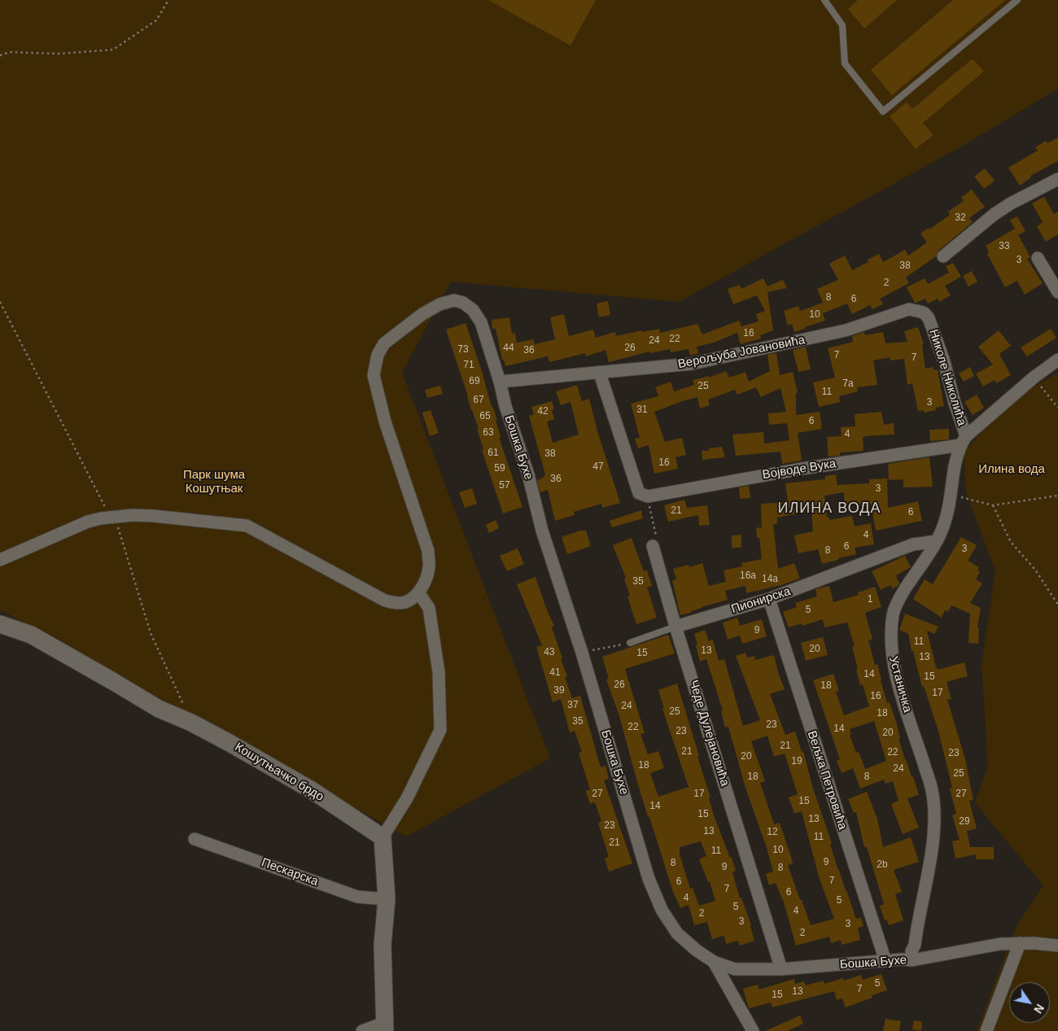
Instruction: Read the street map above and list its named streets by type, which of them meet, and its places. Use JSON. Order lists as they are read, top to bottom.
{
  "streets": {
    "street": [
      "Верољуба Јовановића",
      "Николе Николића",
      "Бошка Бухе",
      "Војводе Вука",
      "Пионирска",
      "Устаничка",
      "Чеде Дулејановића",
      "Кошутњачко брдо",
      "Вељка Петровића",
      "Пескарска"
    ]
  },
  "crossings": [
    ["Верољуба Јовановића", "Николе Николића"],
    ["Верољуба Јовановића", "Бошка Бухе"],
    ["Николе Николића", "Војводе Вука"],
    ["Николе Николића", "Устаничка"],
    ["Бошка Бухе", "Устаничка"],
    ["Бошка Бухе", "Чеде Дулејановића"],
    ["Бошка Бухе", "Вељка Петровића"],
    ["Војводе Вука", "Устаничка"],
    ["Пионирска", "Устаничка"],
    ["Пионирска", "Чеде Дулејановића"],
    ["Пионирска", "Вељка Петровића"]
  ],
  "districts": ["ИЛИНА ВОДА"],
  "parks": ["Илина вода", "Парк шума Кошутњак"],
  "house_numbers": [
    "32",
    "33",
    "3",
    "38",
    "2",
    "8",
    "6",
    "10",
    "16",
    "22",
    "24",
    "44",
    "26",
    "73",
    "36",
    "7",
    "7",
    "71",
    "69",
    "7a",
    "25",
    "11",
    "67",
    "3",
    "31",
    "42",
    "65",
    "6",
    "63",
    "4",
    "61",
    "38",
    "16",
    "47",
    "59",
    "36",
    "57",
    "3",
    "21",
    "6",
    "4",
    "6",
    "3",
    "8",
    "16a",
    "14a",
    "35",
    "1",
    "5",
    "9",
    "11",
    "20",
    "13",
    "43",
    "15",
    "13",
    "41",
    "14",
    "15",
    "26",
    "18",
    "39",
    "17",
    "16",
    "37",
    "24",
    "25",
    "18",
    "35",
    "23",
    "22",
    "14",
    "23",
    "20",
    "21",
    "21",
    "22",
    "23",
    "20",
    "19",
    "18",
    "24",
    "25",
    "18",
    "8",
    "27",
    "17",
    "27",
    "15",
    "14",
    "15",
    "13",
    "29",
    "23",
    "13",
    "12",
    "11",
    "21",
    "10",
    "11",
    "9",
    "8",
    "2b",
    "9",
    "8",
    "7",
    "6",
    "7",
    "6",
    "4",
    "5",
    "5",
    "4",
    "2",
    "3",
    "3",
    "2",
    "5",
    "7",
    "13",
    "15"
  ],
  "north": "bottom right"
}
